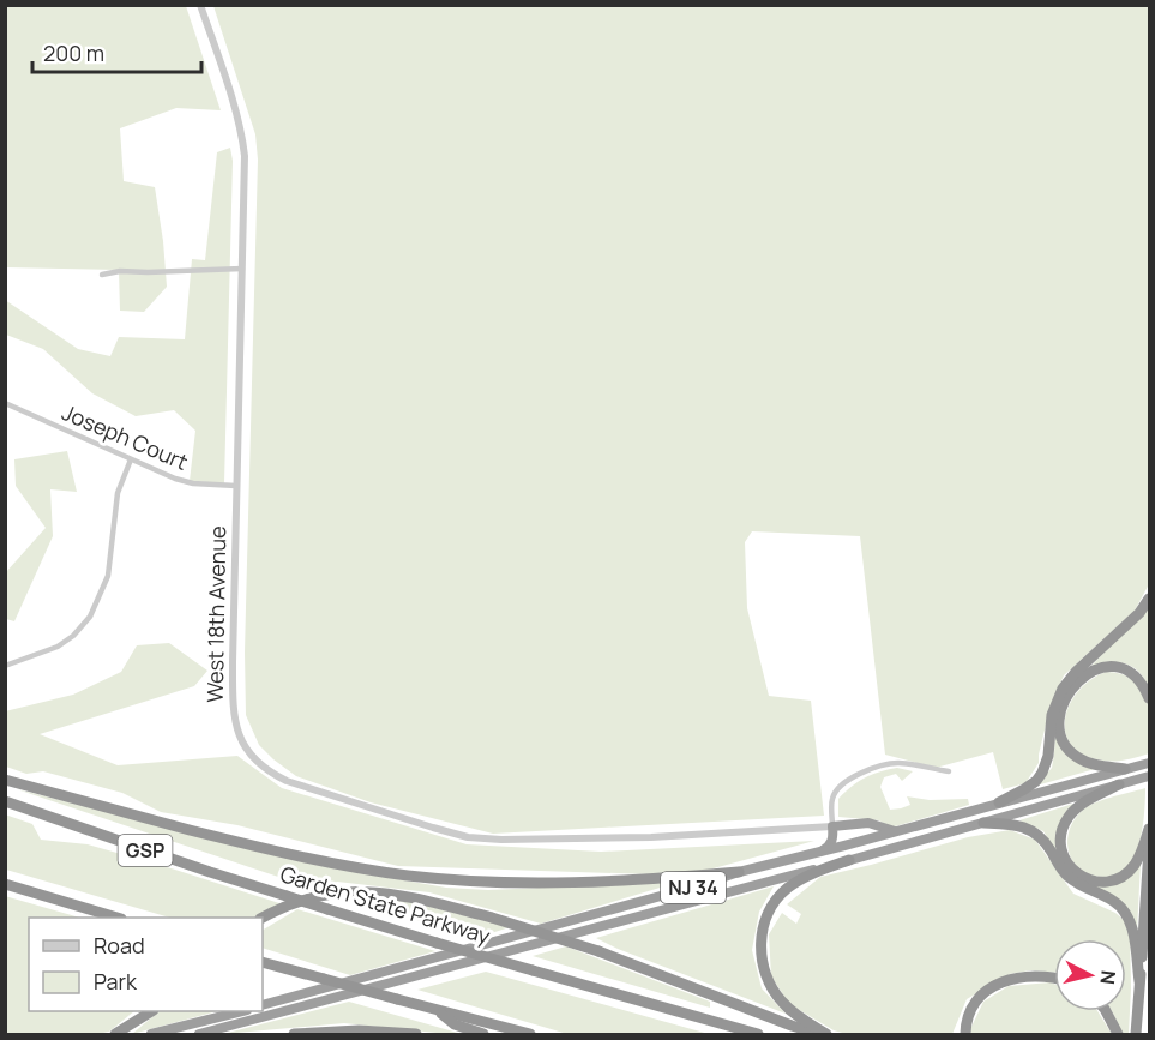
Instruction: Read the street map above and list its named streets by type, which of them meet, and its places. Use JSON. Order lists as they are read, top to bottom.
{
  "streets": {
    "highway": ["GSP", "NJ 34", "Garden State Parkway"],
    "street": ["Joseph Court", "West 18th Avenue"]
  },
  "crossings": [
    ["Joseph Court", "West 18th Avenue"]
  ],
  "legend": ["Road", "Park"],
  "scale_bar": "200 m",
  "north": "right"
}
